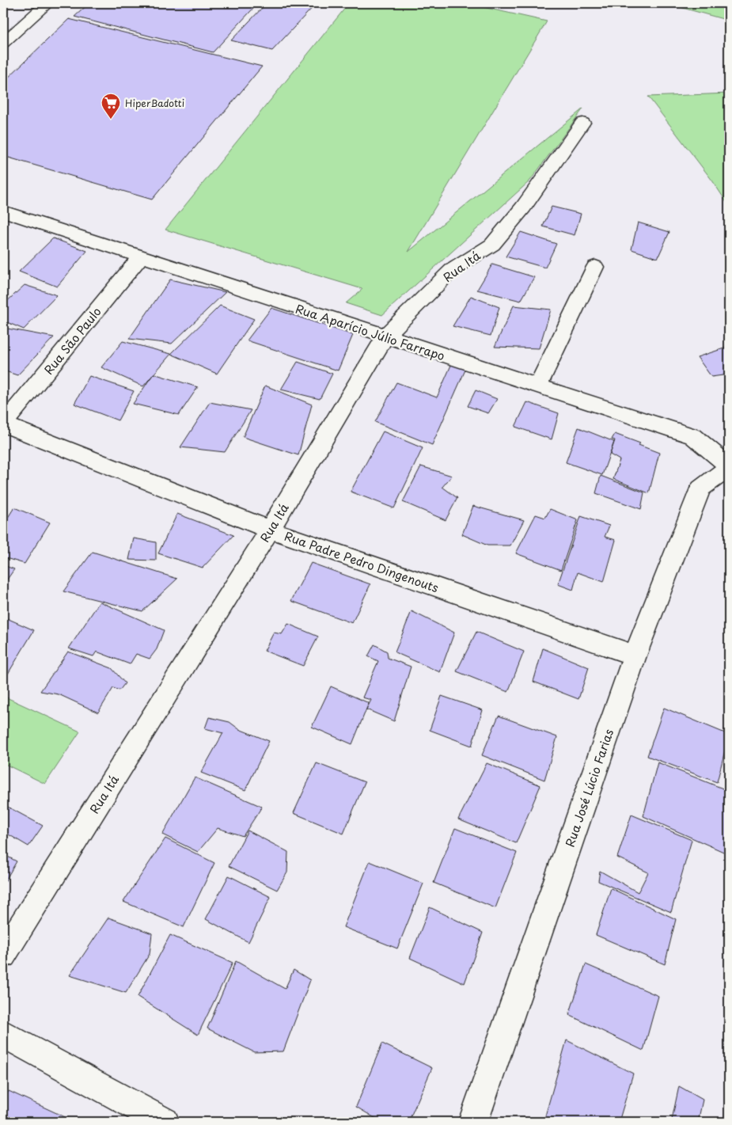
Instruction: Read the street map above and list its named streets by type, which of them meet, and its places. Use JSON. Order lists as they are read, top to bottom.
{
  "streets": {
    "street": [
      "Rua Itá",
      "Rua Aparício Júlio Farrapo",
      "Rua São Paulo",
      "Rua Padre Pedro Dingenouts",
      "Rua José Lúcio Farias"
    ]
  },
  "crossings": [
    ["Rua Itá", "Rua Aparício Júlio Farrapo"],
    ["Rua Itá", "Rua Padre Pedro Dingenouts"],
    ["Rua Aparício Júlio Farrapo", "Rua São Paulo"],
    ["Rua Aparício Júlio Farrapo", "Rua José Lúcio Farias"],
    ["Rua São Paulo", "Rua Padre Pedro Dingenouts"],
    ["Rua Padre Pedro Dingenouts", "Rua José Lúcio Farias"]
  ],
  "places": {
    "supermarket": ["HiperBadotti"]
  }
}
